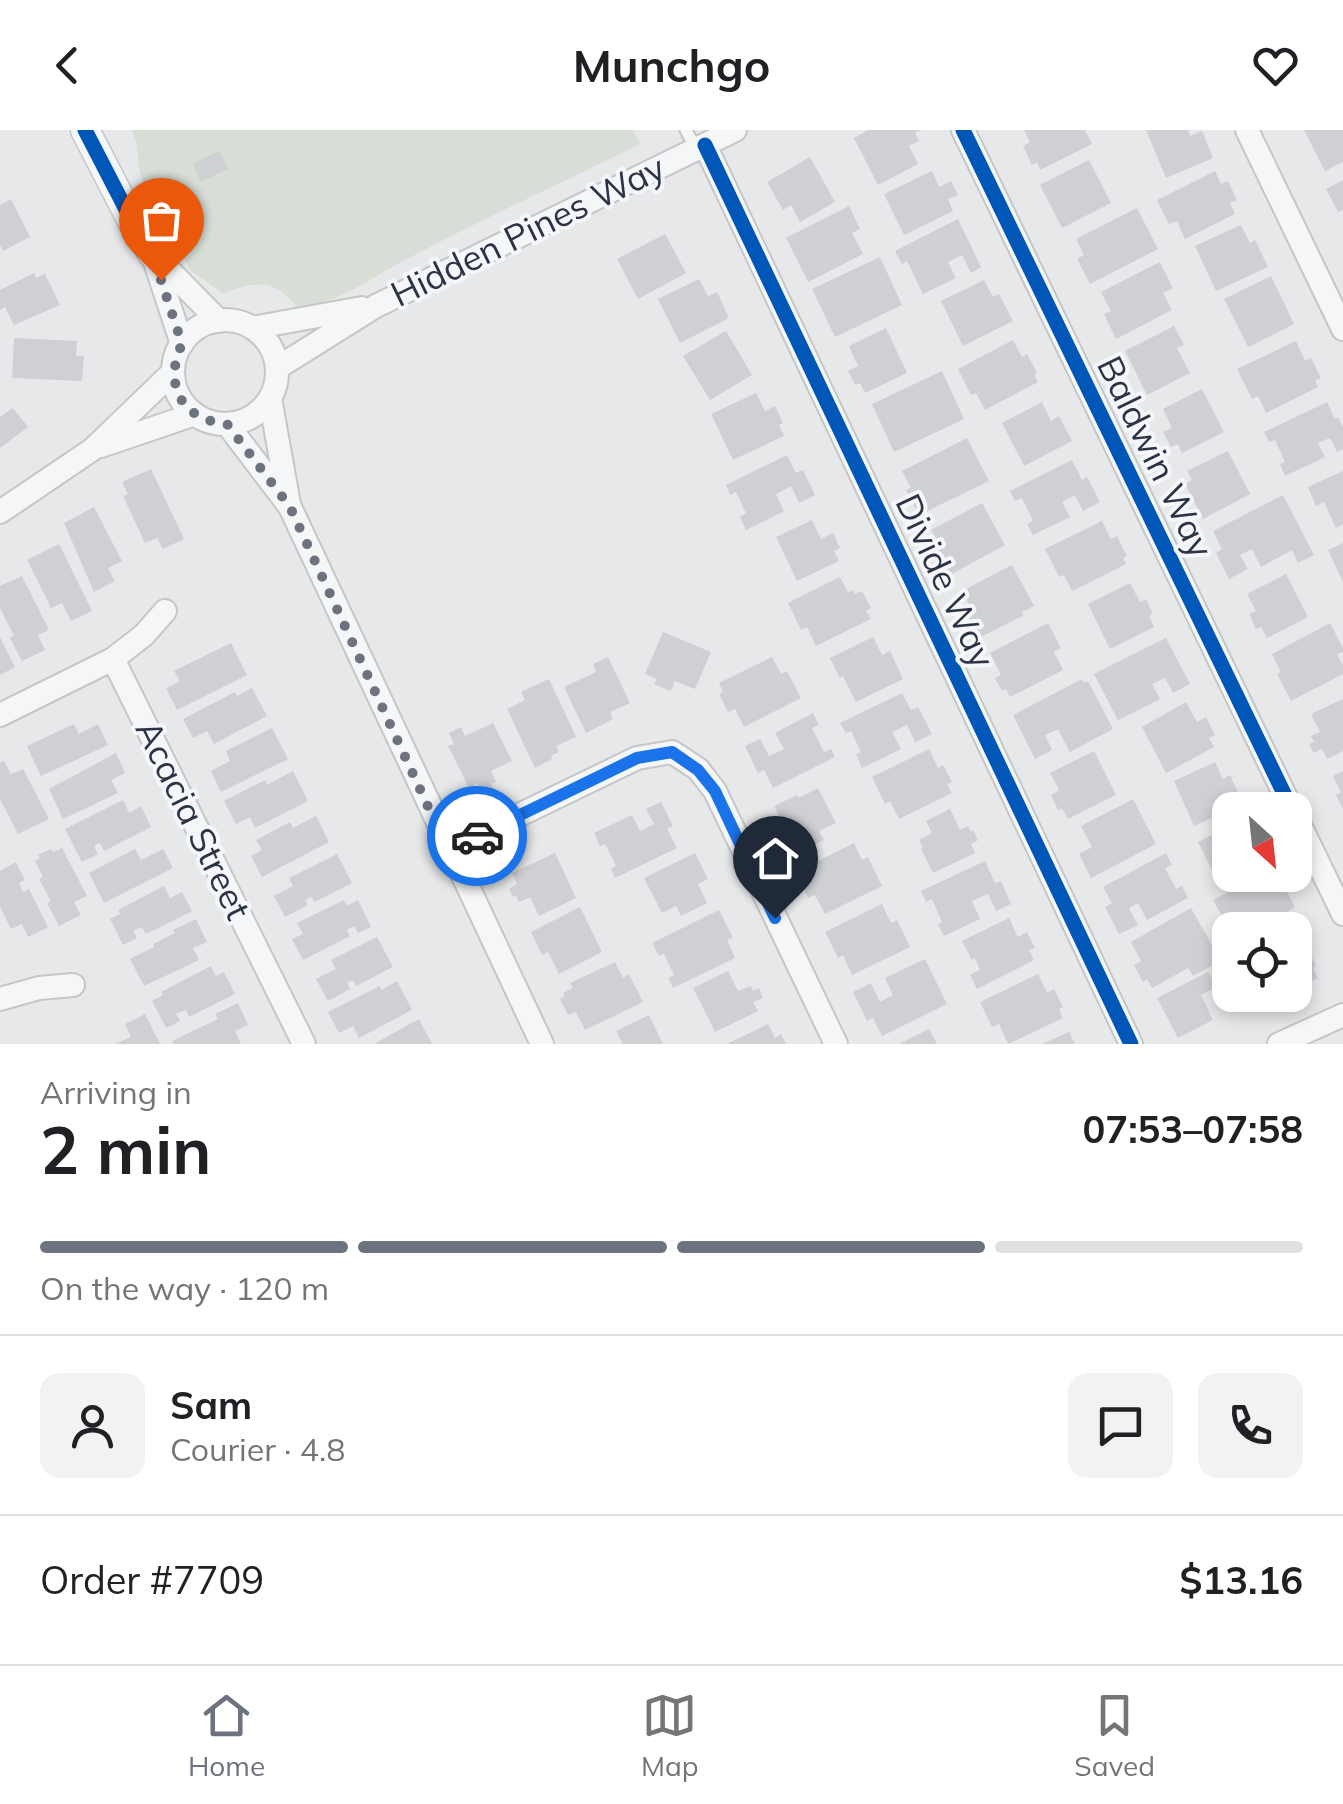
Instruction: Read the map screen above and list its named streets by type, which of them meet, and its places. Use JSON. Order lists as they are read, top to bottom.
{
  "streets": {
    "street": [
      "Hidden Pines Way",
      "Baldwin Way",
      "Divide Way",
      "Acacia Street"
    ]
  },
  "crossings": [
    ["Hidden Pines Way", "Divide Way"]
  ],
  "north": "bottom right",
  "page": {
    "header": "Munchgo",
    "heading": ["2 min", "Arriving in", "07:53–07:58"],
    "panel": [
      "Sam",
      "Courier · 4.8",
      "Order #7709",
      "$13.16"
    ],
    "bar": "On the way · 120 m",
    "tabs": ["Home", "Map", "Saved"]
  }
}
